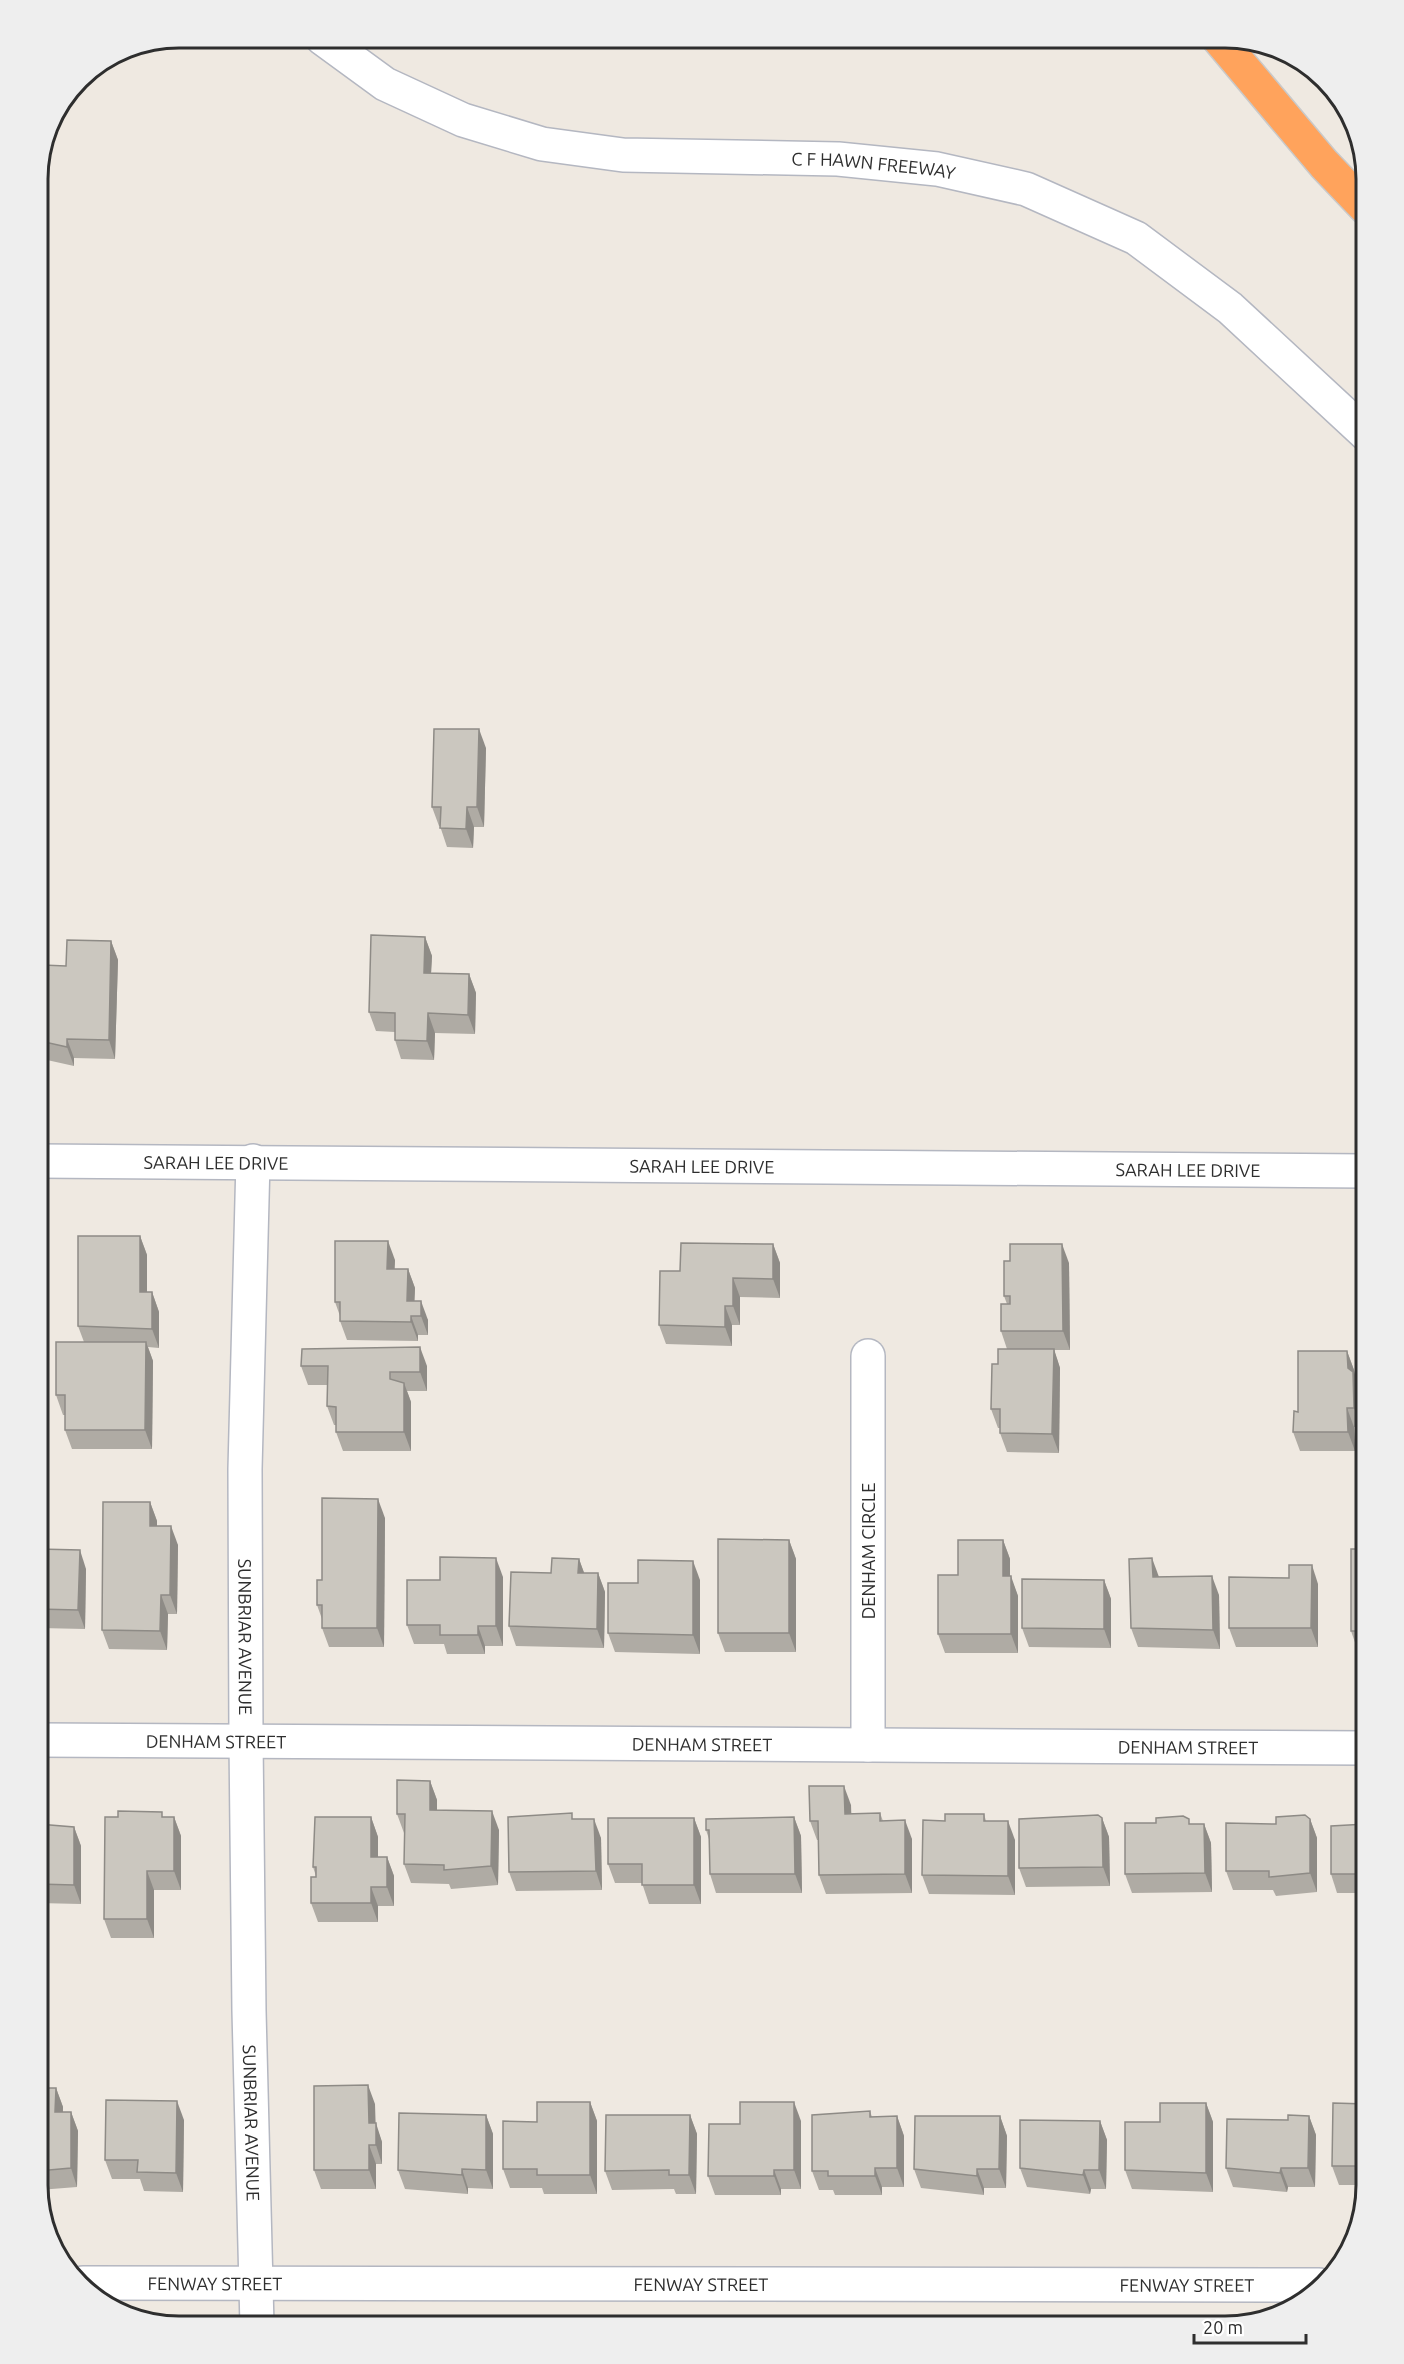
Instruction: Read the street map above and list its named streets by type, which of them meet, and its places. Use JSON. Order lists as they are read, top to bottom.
{
  "streets": {
    "street": [
      "C F HAWN FREEWAY",
      "SARAH LEE DRIVE",
      "DENHAM CIRCLE",
      "SUNBRIAR AVENUE",
      "DENHAM STREET",
      "FENWAY STREET"
    ]
  },
  "crossings": [
    ["SARAH LEE DRIVE", "SUNBRIAR AVENUE"],
    ["DENHAM CIRCLE", "DENHAM STREET"],
    ["SUNBRIAR AVENUE", "DENHAM STREET"],
    ["SUNBRIAR AVENUE", "FENWAY STREET"]
  ],
  "scale_bar": "20 m"
}
